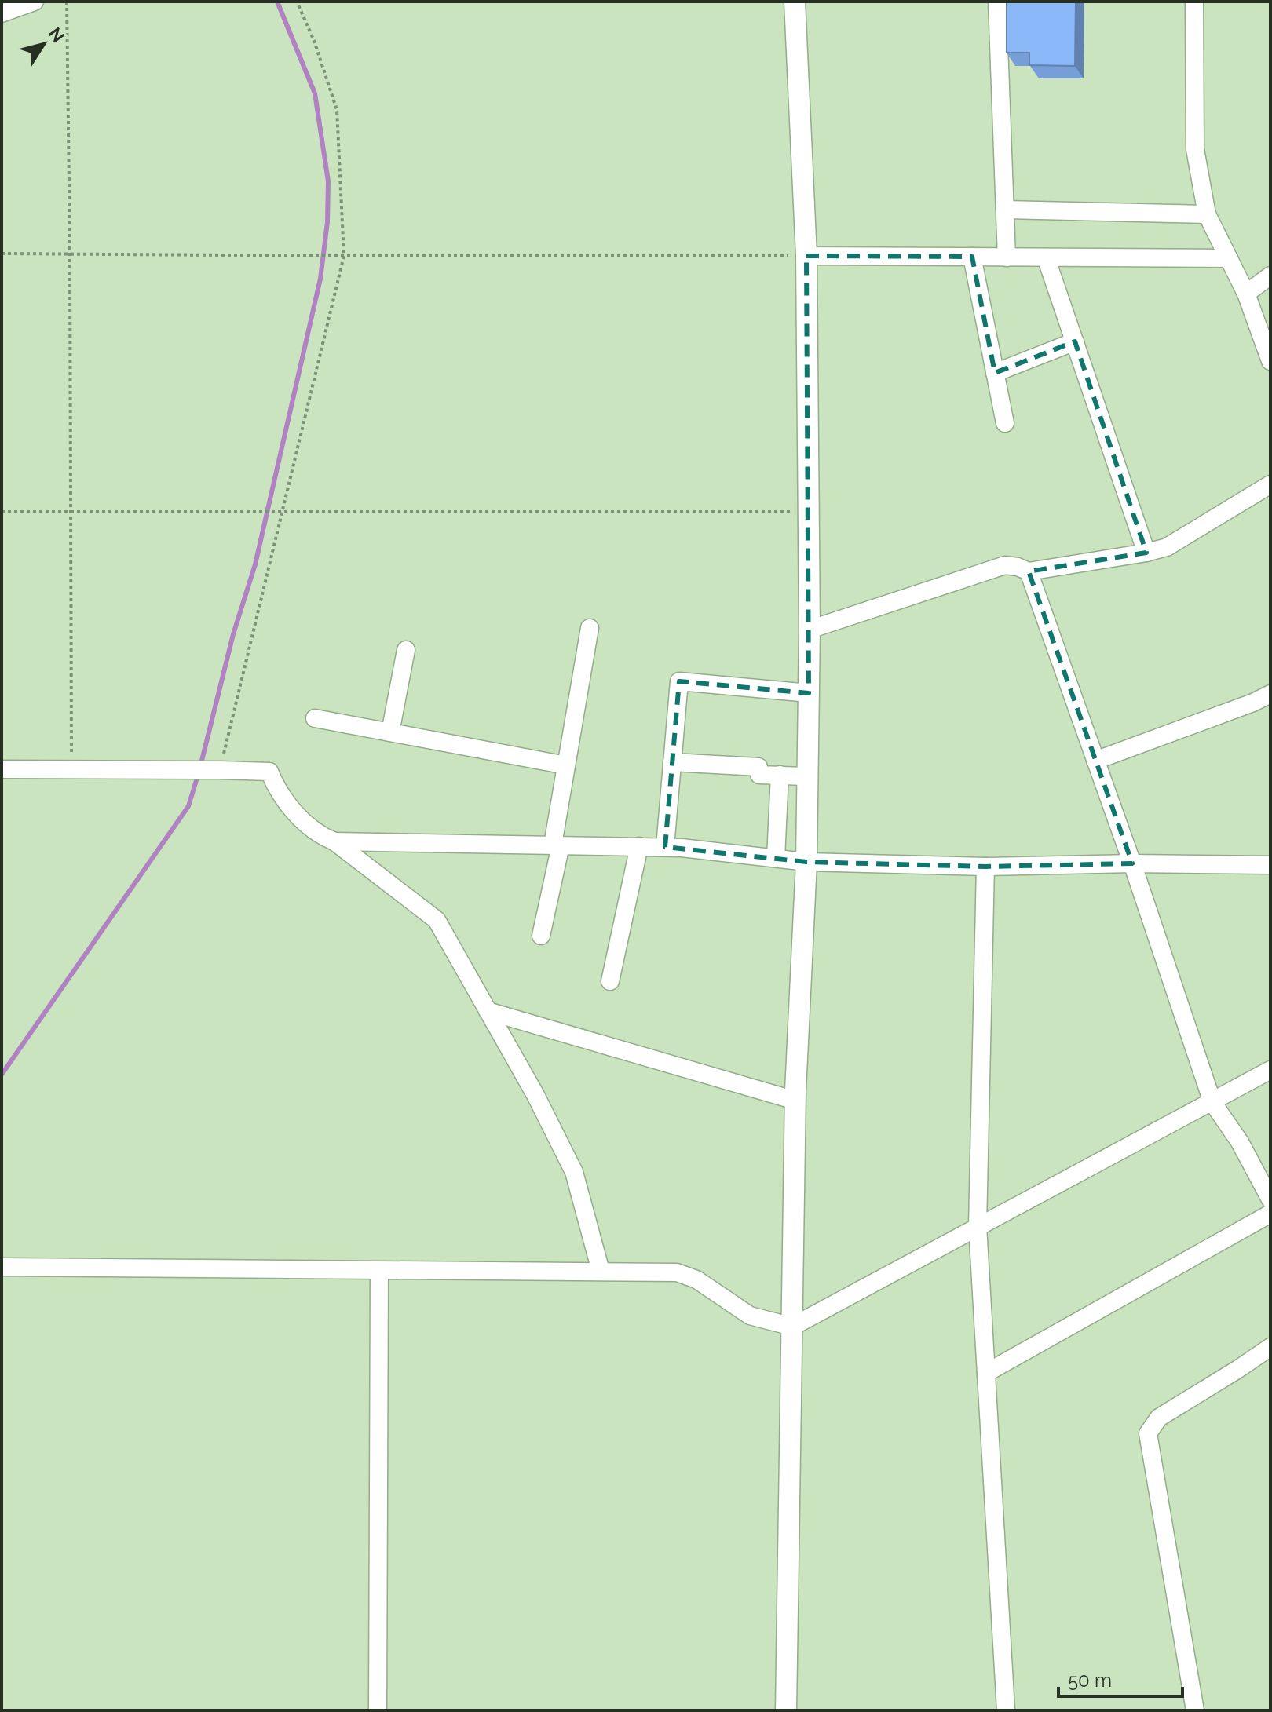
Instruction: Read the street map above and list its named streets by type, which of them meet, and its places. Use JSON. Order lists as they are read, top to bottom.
{
  "scale_bar": "50 m",
  "north": "top right"
}
